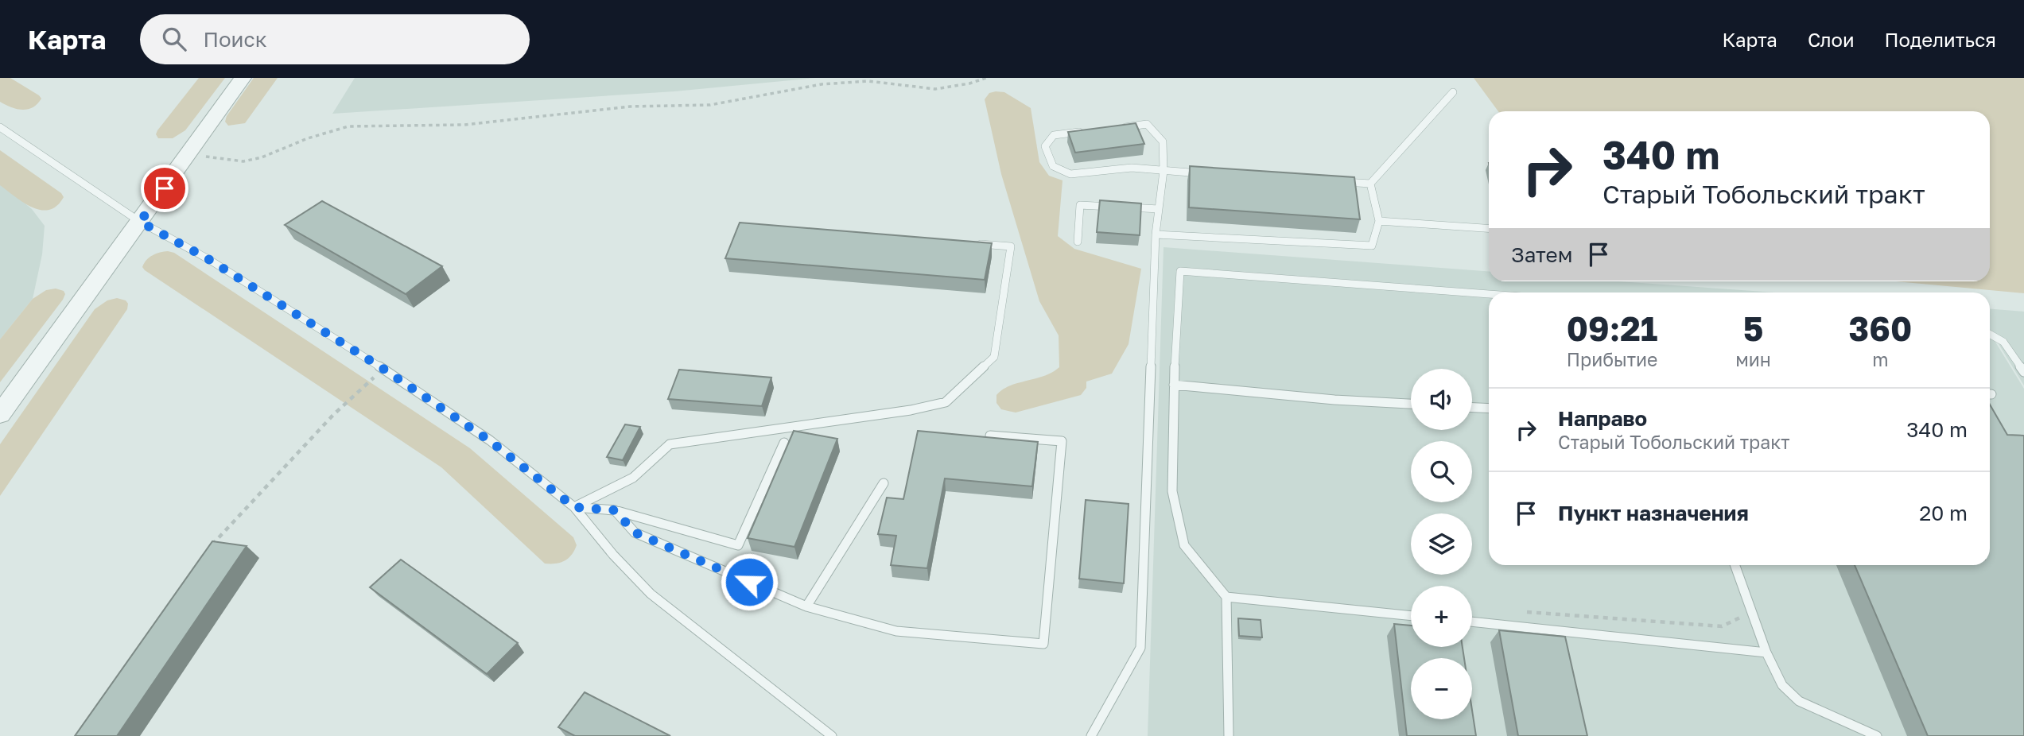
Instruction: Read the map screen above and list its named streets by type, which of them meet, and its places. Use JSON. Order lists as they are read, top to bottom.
{
  "page": {
    "header": "Карта",
    "search": "Поиск",
    "nav": ["Карта", "Слои", "Поделиться"],
    "turn": ["340 m", "Старый Тобольский тракт"],
    "then": "Затем",
    "eta": [
      "09:21",
      "Прибытие",
      "5",
      "мин",
      "360",
      "m"
    ],
    "map_buttons": ["+", "−"],
    "list": [
      {
        "name": "Направо",
        "note": "Старый Тобольский тракт",
        "value": "340 m"
      },
      {
        "name": "Пункт назначения",
        "value": "20 m"
      }
    ]
  }
}
